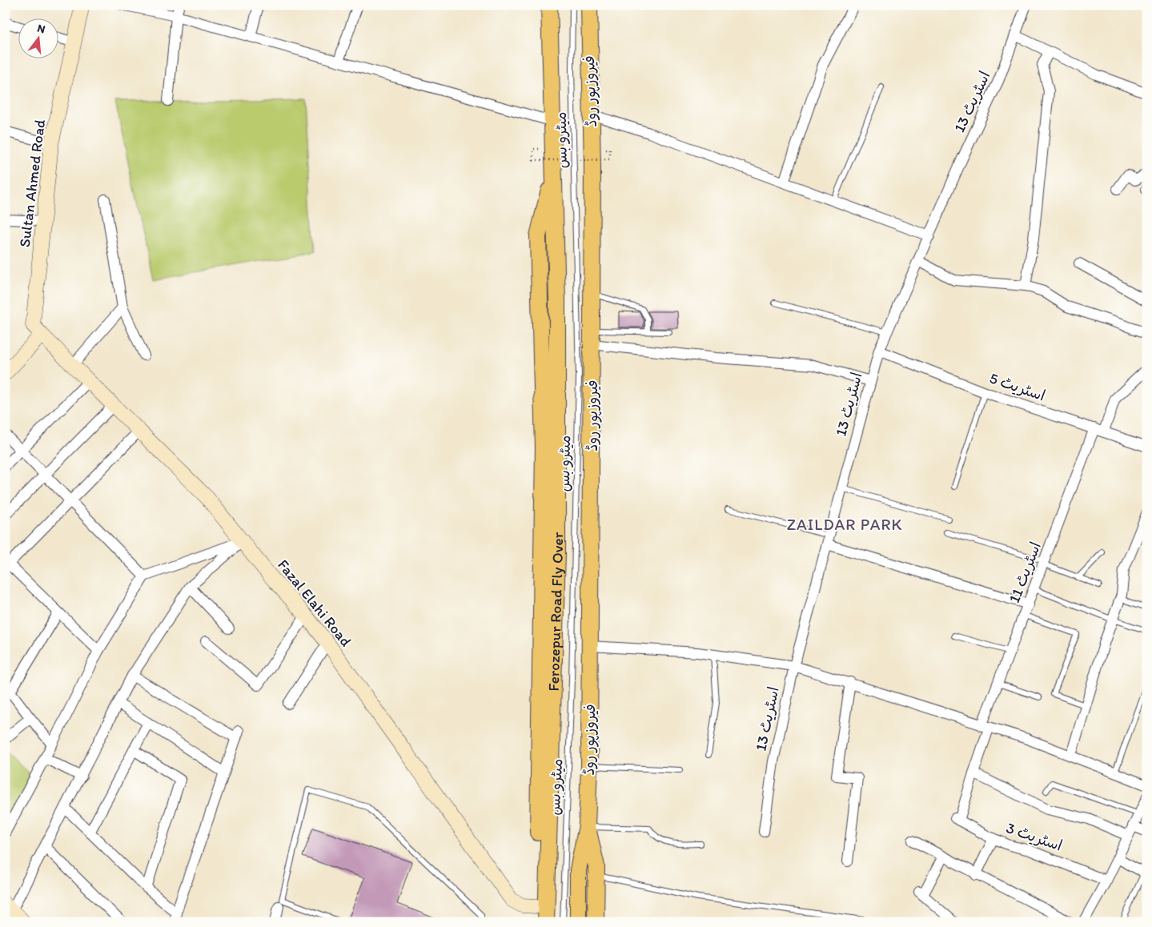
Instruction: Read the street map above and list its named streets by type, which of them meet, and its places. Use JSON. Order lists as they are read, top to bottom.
{
  "streets": {
    "main road": ["فیروزپور روڈ", "Ferozepur Road Fly Over"],
    "street": [
      "اسٹریٹ 13",
      "Sultan Ahmed Road",
      "اسٹریٹ 5",
      "اسٹریٹ 11",
      "Fazal Elahi Road",
      "اسٹریٹ 3"
    ],
    "lane": ["میٹرو بس"]
  },
  "crossings": [
    ["اسٹریٹ 13", "اسٹریٹ 5"],
    ["Sultan Ahmed Road", "Fazal Elahi Road"],
    ["اسٹریٹ 5", "اسٹریٹ 11"],
    ["اسٹریٹ 11", "اسٹریٹ 3"]
  ],
  "districts": ["ZAILDAR PARK"],
  "north": "top"
}
